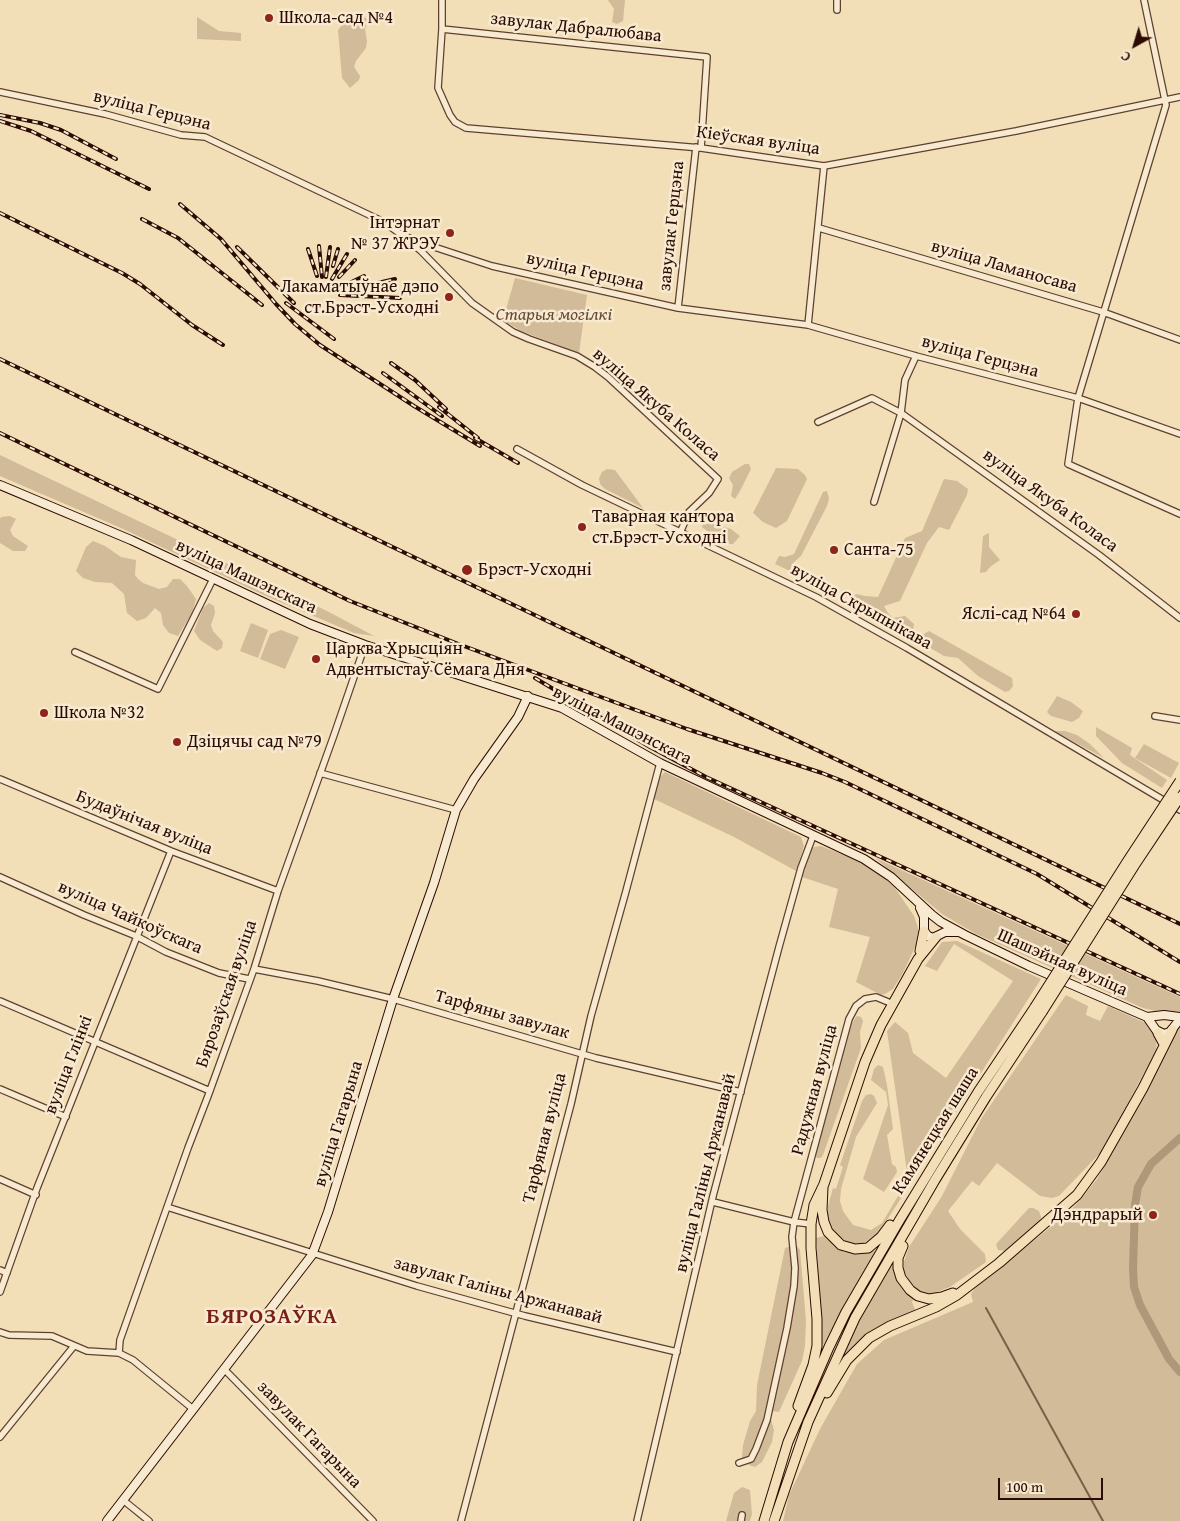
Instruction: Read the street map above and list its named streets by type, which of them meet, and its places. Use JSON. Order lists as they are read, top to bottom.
{
  "streets": {
    "main road": [
      "вуліца Машэнскага",
      "Шашэйная вуліца",
      "вуліца Гагарына",
      "Камянецкая шаша"
    ],
    "street": [
      "завулак Дабралюбава",
      "вуліца Герцэна",
      "Кіеўская вуліца",
      "завулак Герцэна",
      "вуліца Ламаносава",
      "вуліца Якуба Коласа",
      "вуліца Скрыпнікава",
      "Будаўнічая вуліца",
      "вуліца Чайкоўскага",
      "Бярозаўская вуліца",
      "Тарфяны завулак",
      "вуліца Глінкі",
      "Радужная вуліца",
      "Тарфяная вуліца",
      "вуліца Галіны Аржанавай",
      "завулак Галіны Аржанавай",
      "завулак Гагарына"
    ]
  },
  "crossings": [
    ["завулак Дабралюбава", "Кіеўская вуліца"],
    ["завулак Дабралюбава", "завулак Герцэна"],
    ["вуліца Герцэна", "завулак Герцэна"],
    ["вуліца Герцэна", "вуліца Якуба Коласа"],
    ["Кіеўская вуліца", "завулак Герцэна"],
    ["вуліца Якуба Коласа", "вуліца Скрыпнікава"],
    ["вуліца Машэнскага", "Шашэйная вуліца"],
    ["вуліца Машэнскага", "Бярозаўская вуліца"],
    ["вуліца Машэнскага", "вуліца Гагарына"],
    ["вуліца Машэнскага", "Тарфяная вуліца"],
    ["вуліца Машэнскага", "вуліца Галіны Аржанавай"],
    ["Будаўнічая вуліца", "Бярозаўская вуліца"],
    ["Будаўнічая вуліца", "вуліца Глінкі"],
    ["вуліца Чайкоўскага", "Бярозаўская вуліца"],
    ["вуліца Чайкоўскага", "вуліца Глінкі"],
    ["Бярозаўская вуліца", "Тарфяны завулак"],
    ["Бярозаўская вуліца", "завулак Галіны Аржанавай"],
    ["Тарфяны завулак", "вуліца Гагарына"],
    ["Тарфяны завулак", "Тарфяная вуліца"],
    ["Тарфяны завулак", "вуліца Галіны Аржанавай"],
    ["вуліца Гагарына", "завулак Галіны Аржанавай"],
    ["вуліца Гагарына", "завулак Гагарына"],
    ["Тарфяная вуліца", "завулак Галіны Аржанавай"],
    ["вуліца Галіны Аржанавай", "завулак Галіны Аржанавай"]
  ],
  "districts": ["БЯРОЗАЎКА"],
  "parks": ["Старыя могілкі"],
  "places": [
    "Школа-сад №4",
    "Інтэрнат № 37 ЖРЭУ",
    "Лакаматыўнае дэпо ст.Брэст-Усходні",
    "Таварная кантора ст.Брэст-Усходні",
    "Санта-75",
    "Брэст-Усходні",
    "Яслі-сад №64",
    "Царква Хрысціян Адвентыстаў Сёмага Дня",
    "Школа №32",
    "Дзіцячы сад №79",
    "Дэндрарый"
  ],
  "scale_bar": "100 m",
  "north": "bottom left"
}
